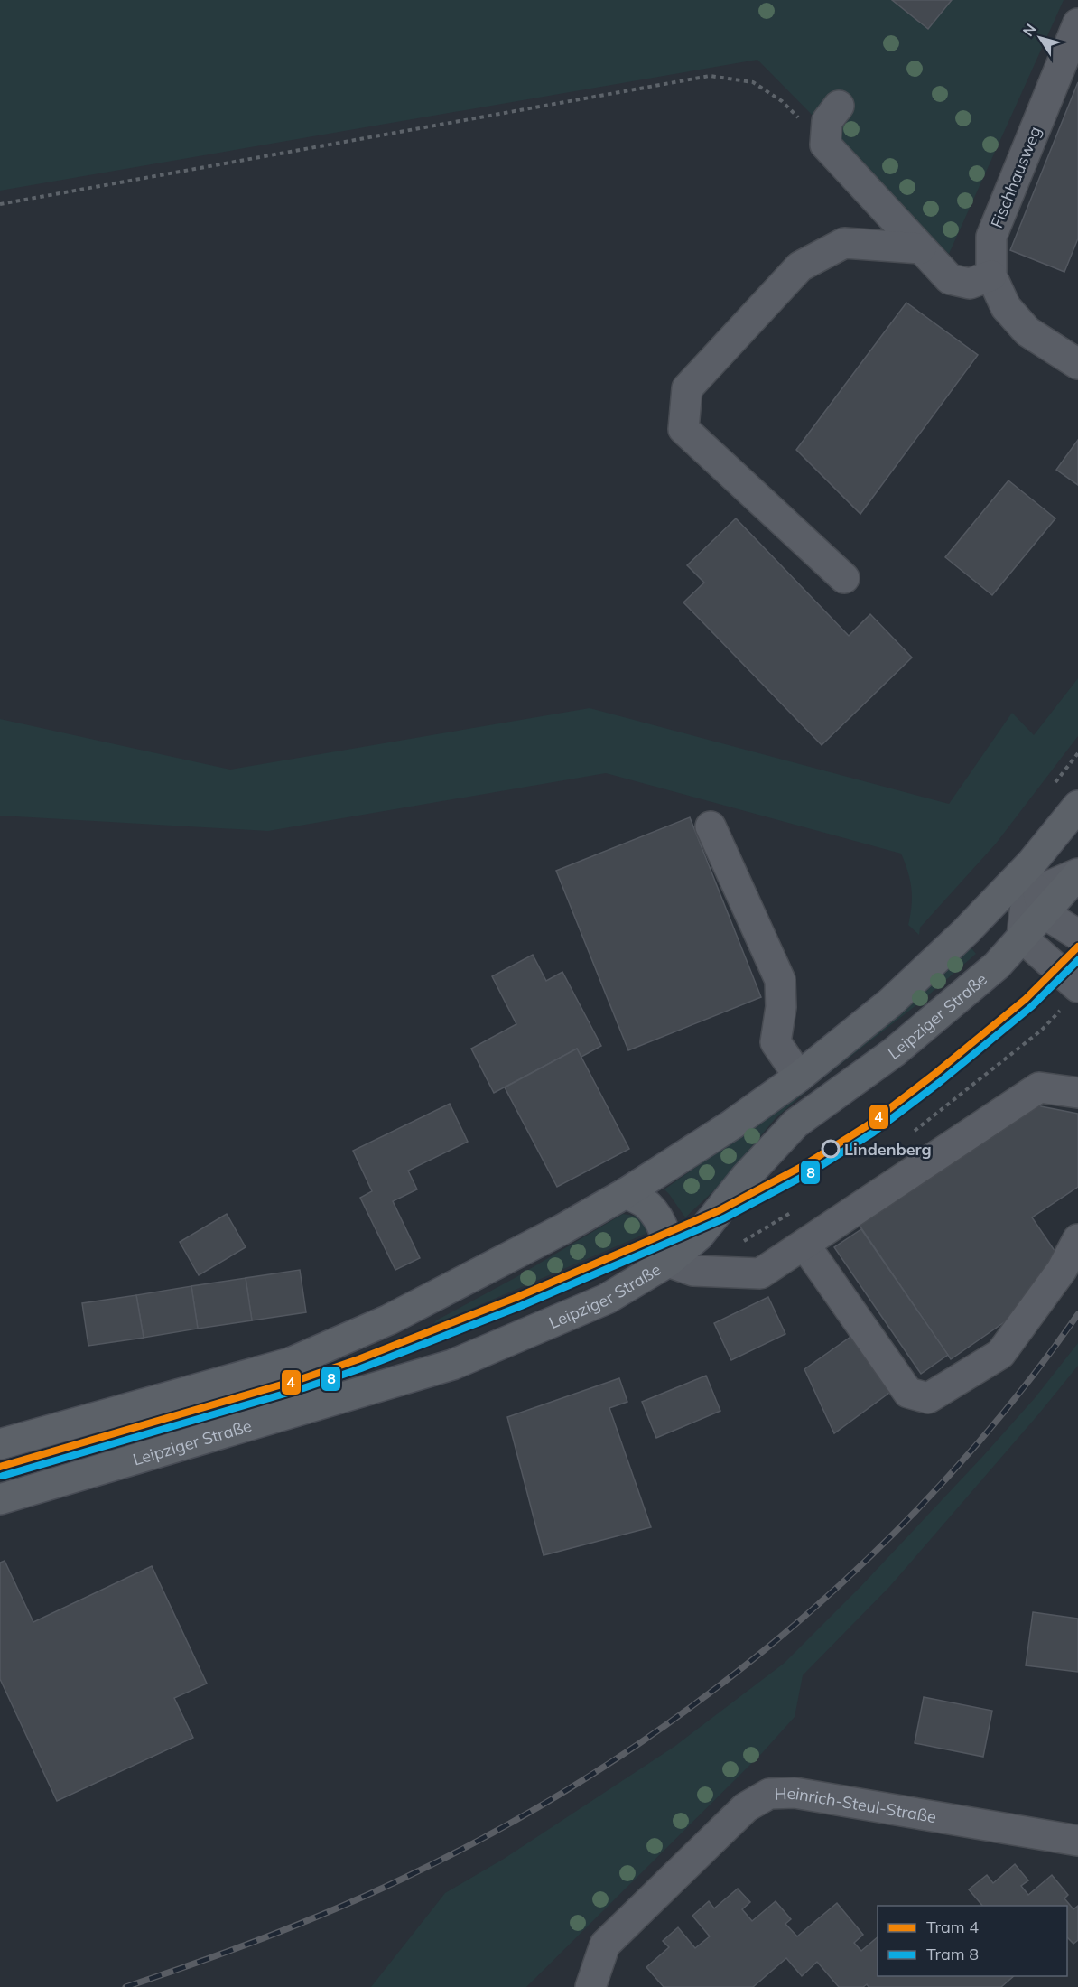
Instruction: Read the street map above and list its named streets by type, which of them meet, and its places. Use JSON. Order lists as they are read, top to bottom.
{
  "streets": {
    "main road": ["Leipziger Straße"],
    "street": ["Fischhausweg", "Heinrich-Steul-Straße"]
  },
  "places": ["Lindenberg"],
  "lines": ["tram line 4", "tram line 8"],
  "legend": ["Tram 4", "Tram 8"],
  "north": "top left"
}
